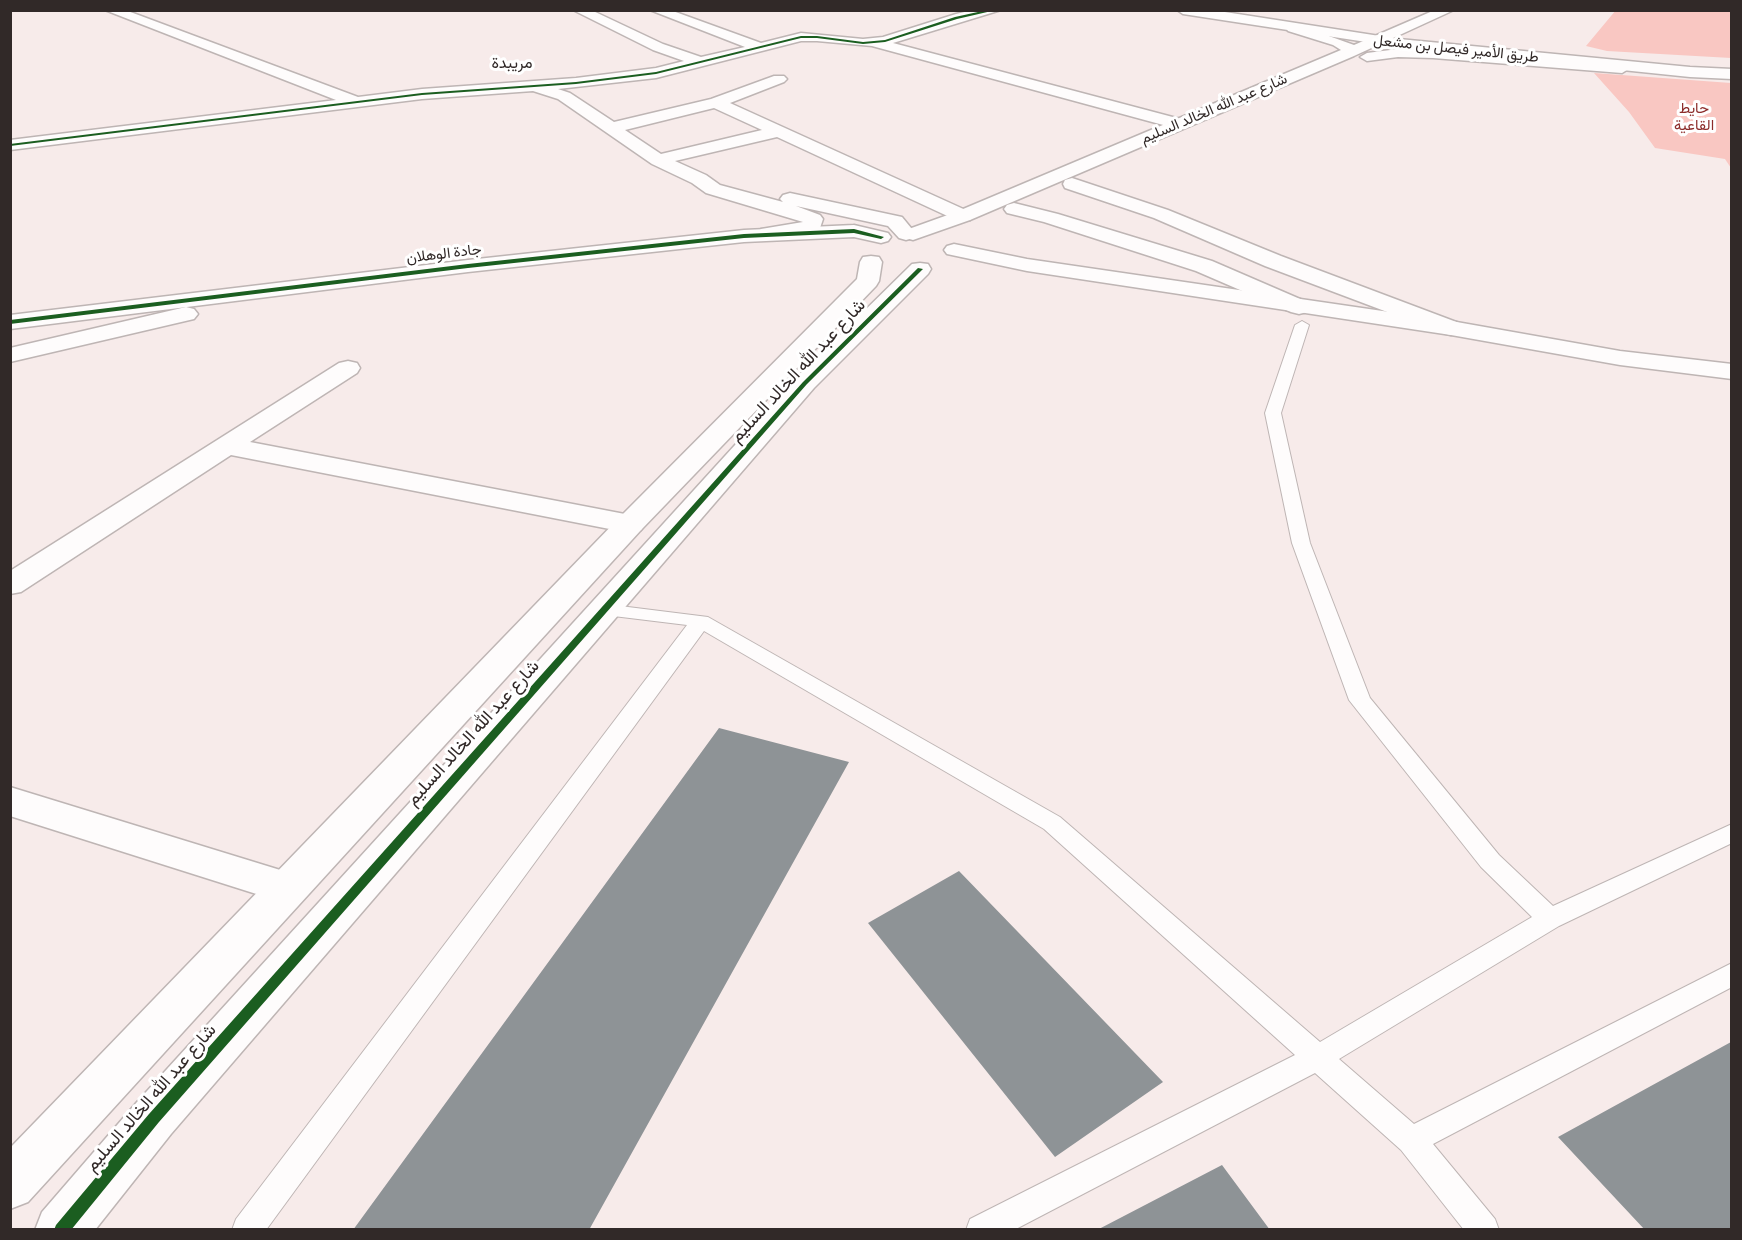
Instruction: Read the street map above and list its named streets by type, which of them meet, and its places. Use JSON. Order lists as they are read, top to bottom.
{
  "streets": {
    "main road": ["طريق الأمير فيصل بن مشعل", "شارع عبد الله الخالد السليم", "جادة الوهلان"]
  },
  "crossings": [
    ["طريق الأمير فيصل بن مشعل", "شارع عبد الله الخالد السليم"],
    ["شارع عبد الله الخالد السليم", "جادة الوهلان"]
  ],
  "districts": ["مريبدة"],
  "parks": ["حايط القاعية"]
}
